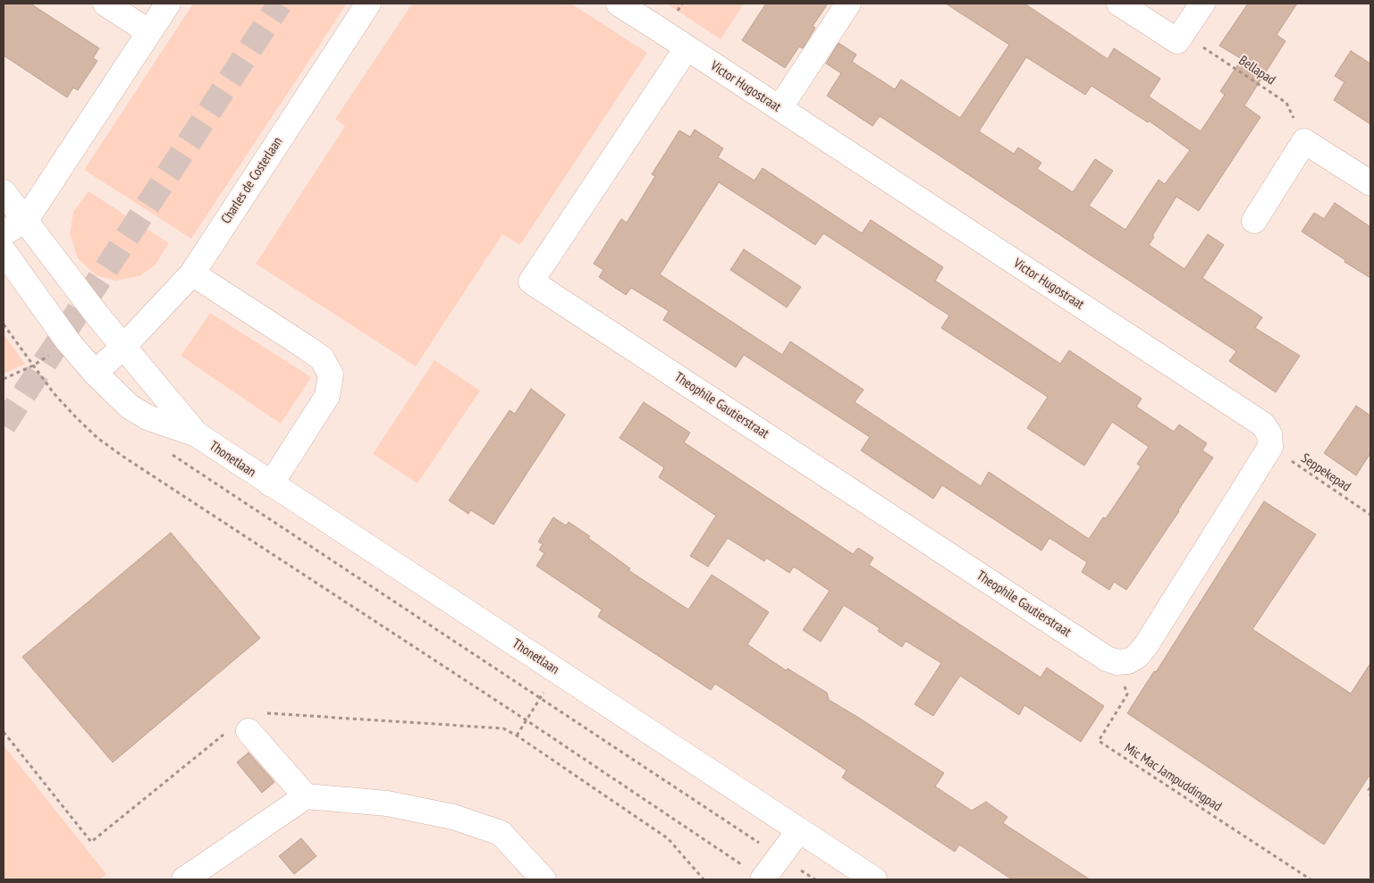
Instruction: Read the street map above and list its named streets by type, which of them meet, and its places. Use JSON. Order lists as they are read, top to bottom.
{
  "streets": {
    "street": [
      "Victor Hugostraat",
      "Charles de Costerlaan",
      "Theophile Gautierstraat",
      "Thonetlaan"
    ],
    "path": ["Bellapad", "Seppekepad", "Mic Mac Jampuddingpad"]
  },
  "crossings": [
    ["Victor Hugostraat", "Theophile Gautierstraat"],
    ["Victor Hugostraat", "Seppekepad"],
    ["Charles de Costerlaan", "Thonetlaan"],
    ["Theophile Gautierstraat", "Mic Mac Jampuddingpad"]
  ]
}
